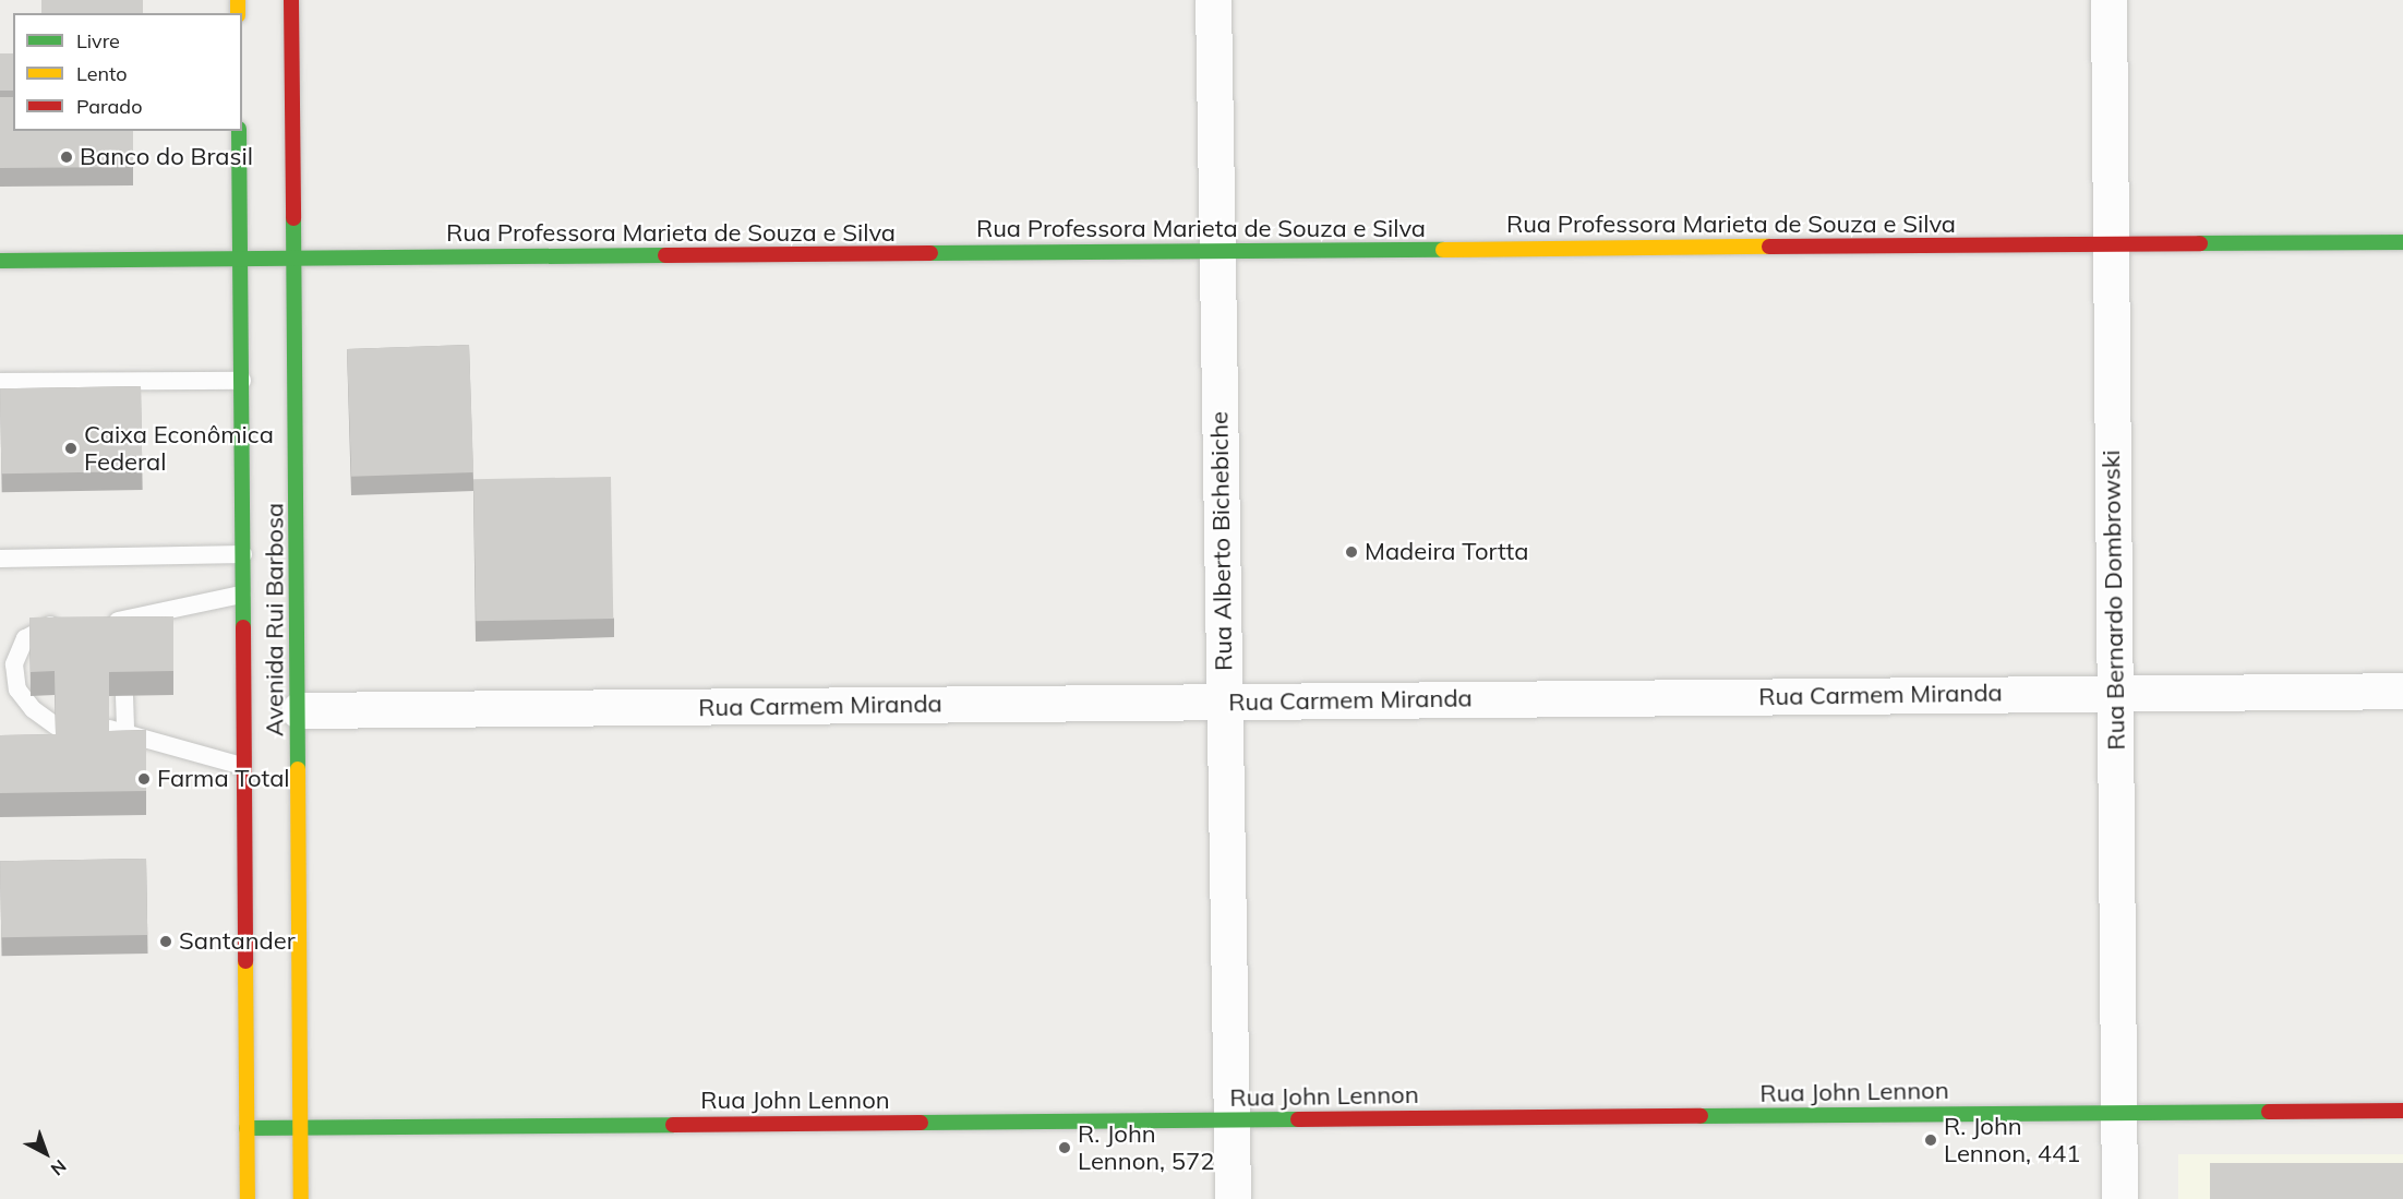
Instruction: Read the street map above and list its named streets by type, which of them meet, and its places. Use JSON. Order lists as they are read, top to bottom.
{
  "streets": {
    "street": [
      "Rua Professora Marieta de Souza e Silva",
      "Rua Alberto Bichebiche",
      "Rua Bernardo Dombrowski",
      "Avenida Rui Barbosa",
      "Rua Carmem Miranda",
      "Rua John Lennon"
    ]
  },
  "crossings": [
    ["Rua Professora Marieta de Souza e Silva", "Rua Alberto Bichebiche"],
    ["Rua Professora Marieta de Souza e Silva", "Rua Bernardo Dombrowski"],
    ["Rua Professora Marieta de Souza e Silva", "Avenida Rui Barbosa"],
    ["Rua Alberto Bichebiche", "Rua Carmem Miranda"],
    ["Rua Alberto Bichebiche", "Rua John Lennon"],
    ["Rua Bernardo Dombrowski", "Rua Carmem Miranda"],
    ["Rua Bernardo Dombrowski", "Rua John Lennon"],
    ["Avenida Rui Barbosa", "Rua Carmem Miranda"],
    ["Avenida Rui Barbosa", "Rua John Lennon"]
  ],
  "places": [
    "Banco do Brasil",
    "Caixa Econômica Federal",
    "Madeira Tortta",
    "Farma Total",
    "Santander",
    "R. John Lennon, 441",
    "R. John Lennon, 572"
  ],
  "legend": ["Livre", "Lento", "Parado"],
  "north": "bottom right"
}
